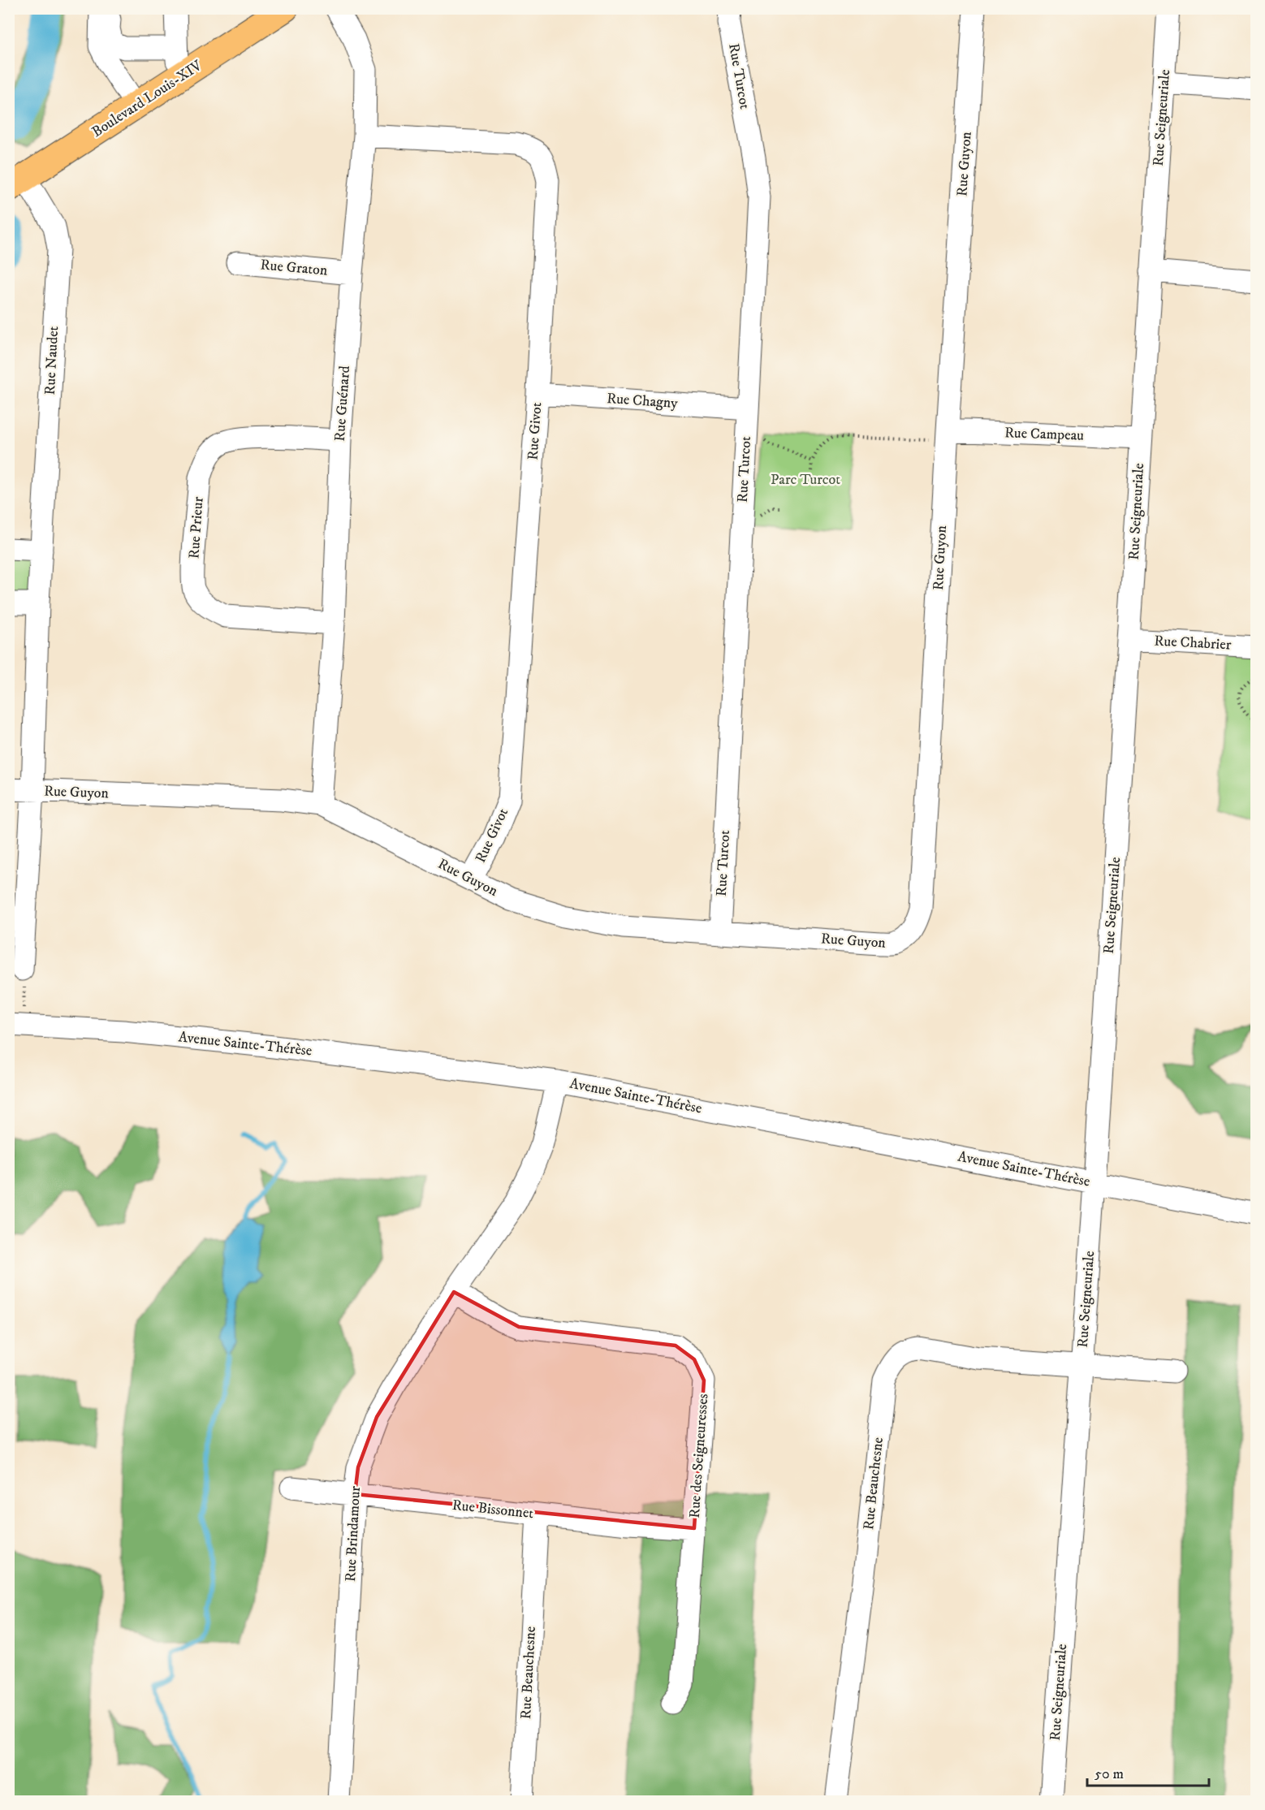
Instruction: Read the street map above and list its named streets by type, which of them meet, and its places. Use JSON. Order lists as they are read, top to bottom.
{
  "streets": {
    "main road": ["Boulevard Louis-XIV"],
    "street": [
      "Rue Turcot",
      "Rue Seigneuriale",
      "Rue Guyon",
      "Rue Graton",
      "Rue Naudet",
      "Rue Chagny",
      "Rue Guénard",
      "Rue Givot",
      "Rue Campeau",
      "Rue Prieur",
      "Rue Chabrier",
      "Avenue Sainte-Thérèse",
      "Rue des Seigneuresses",
      "Rue Beauchesne",
      "Rue Bissonnet",
      "Rue Brindamour"
    ]
  },
  "crossings": [
    ["Rue Turcot", "Rue Guyon"],
    ["Rue Turcot", "Rue Chagny"],
    ["Boulevard Louis-XIV", "Rue Naudet"],
    ["Rue Seigneuriale", "Rue Campeau"],
    ["Rue Seigneuriale", "Rue Chabrier"],
    ["Rue Seigneuriale", "Avenue Sainte-Thérèse"],
    ["Rue Seigneuriale", "Rue Beauchesne"],
    ["Rue Guyon", "Rue Naudet"],
    ["Rue Guyon", "Rue Guénard"],
    ["Rue Guyon", "Rue Givot"],
    ["Rue Guyon", "Rue Campeau"],
    ["Rue Graton", "Rue Guénard"],
    ["Rue Chagny", "Rue Givot"],
    ["Rue Guénard", "Rue Givot"],
    ["Rue Guénard", "Rue Prieur"],
    ["Avenue Sainte-Thérèse", "Rue Brindamour"],
    ["Rue des Seigneuresses", "Rue Bissonnet"],
    ["Rue des Seigneuresses", "Rue Brindamour"],
    ["Rue Beauchesne", "Rue Bissonnet"],
    ["Rue Bissonnet", "Rue Brindamour"]
  ],
  "parks": ["Parc Turcot"],
  "scale_bar": "50 m"
}
